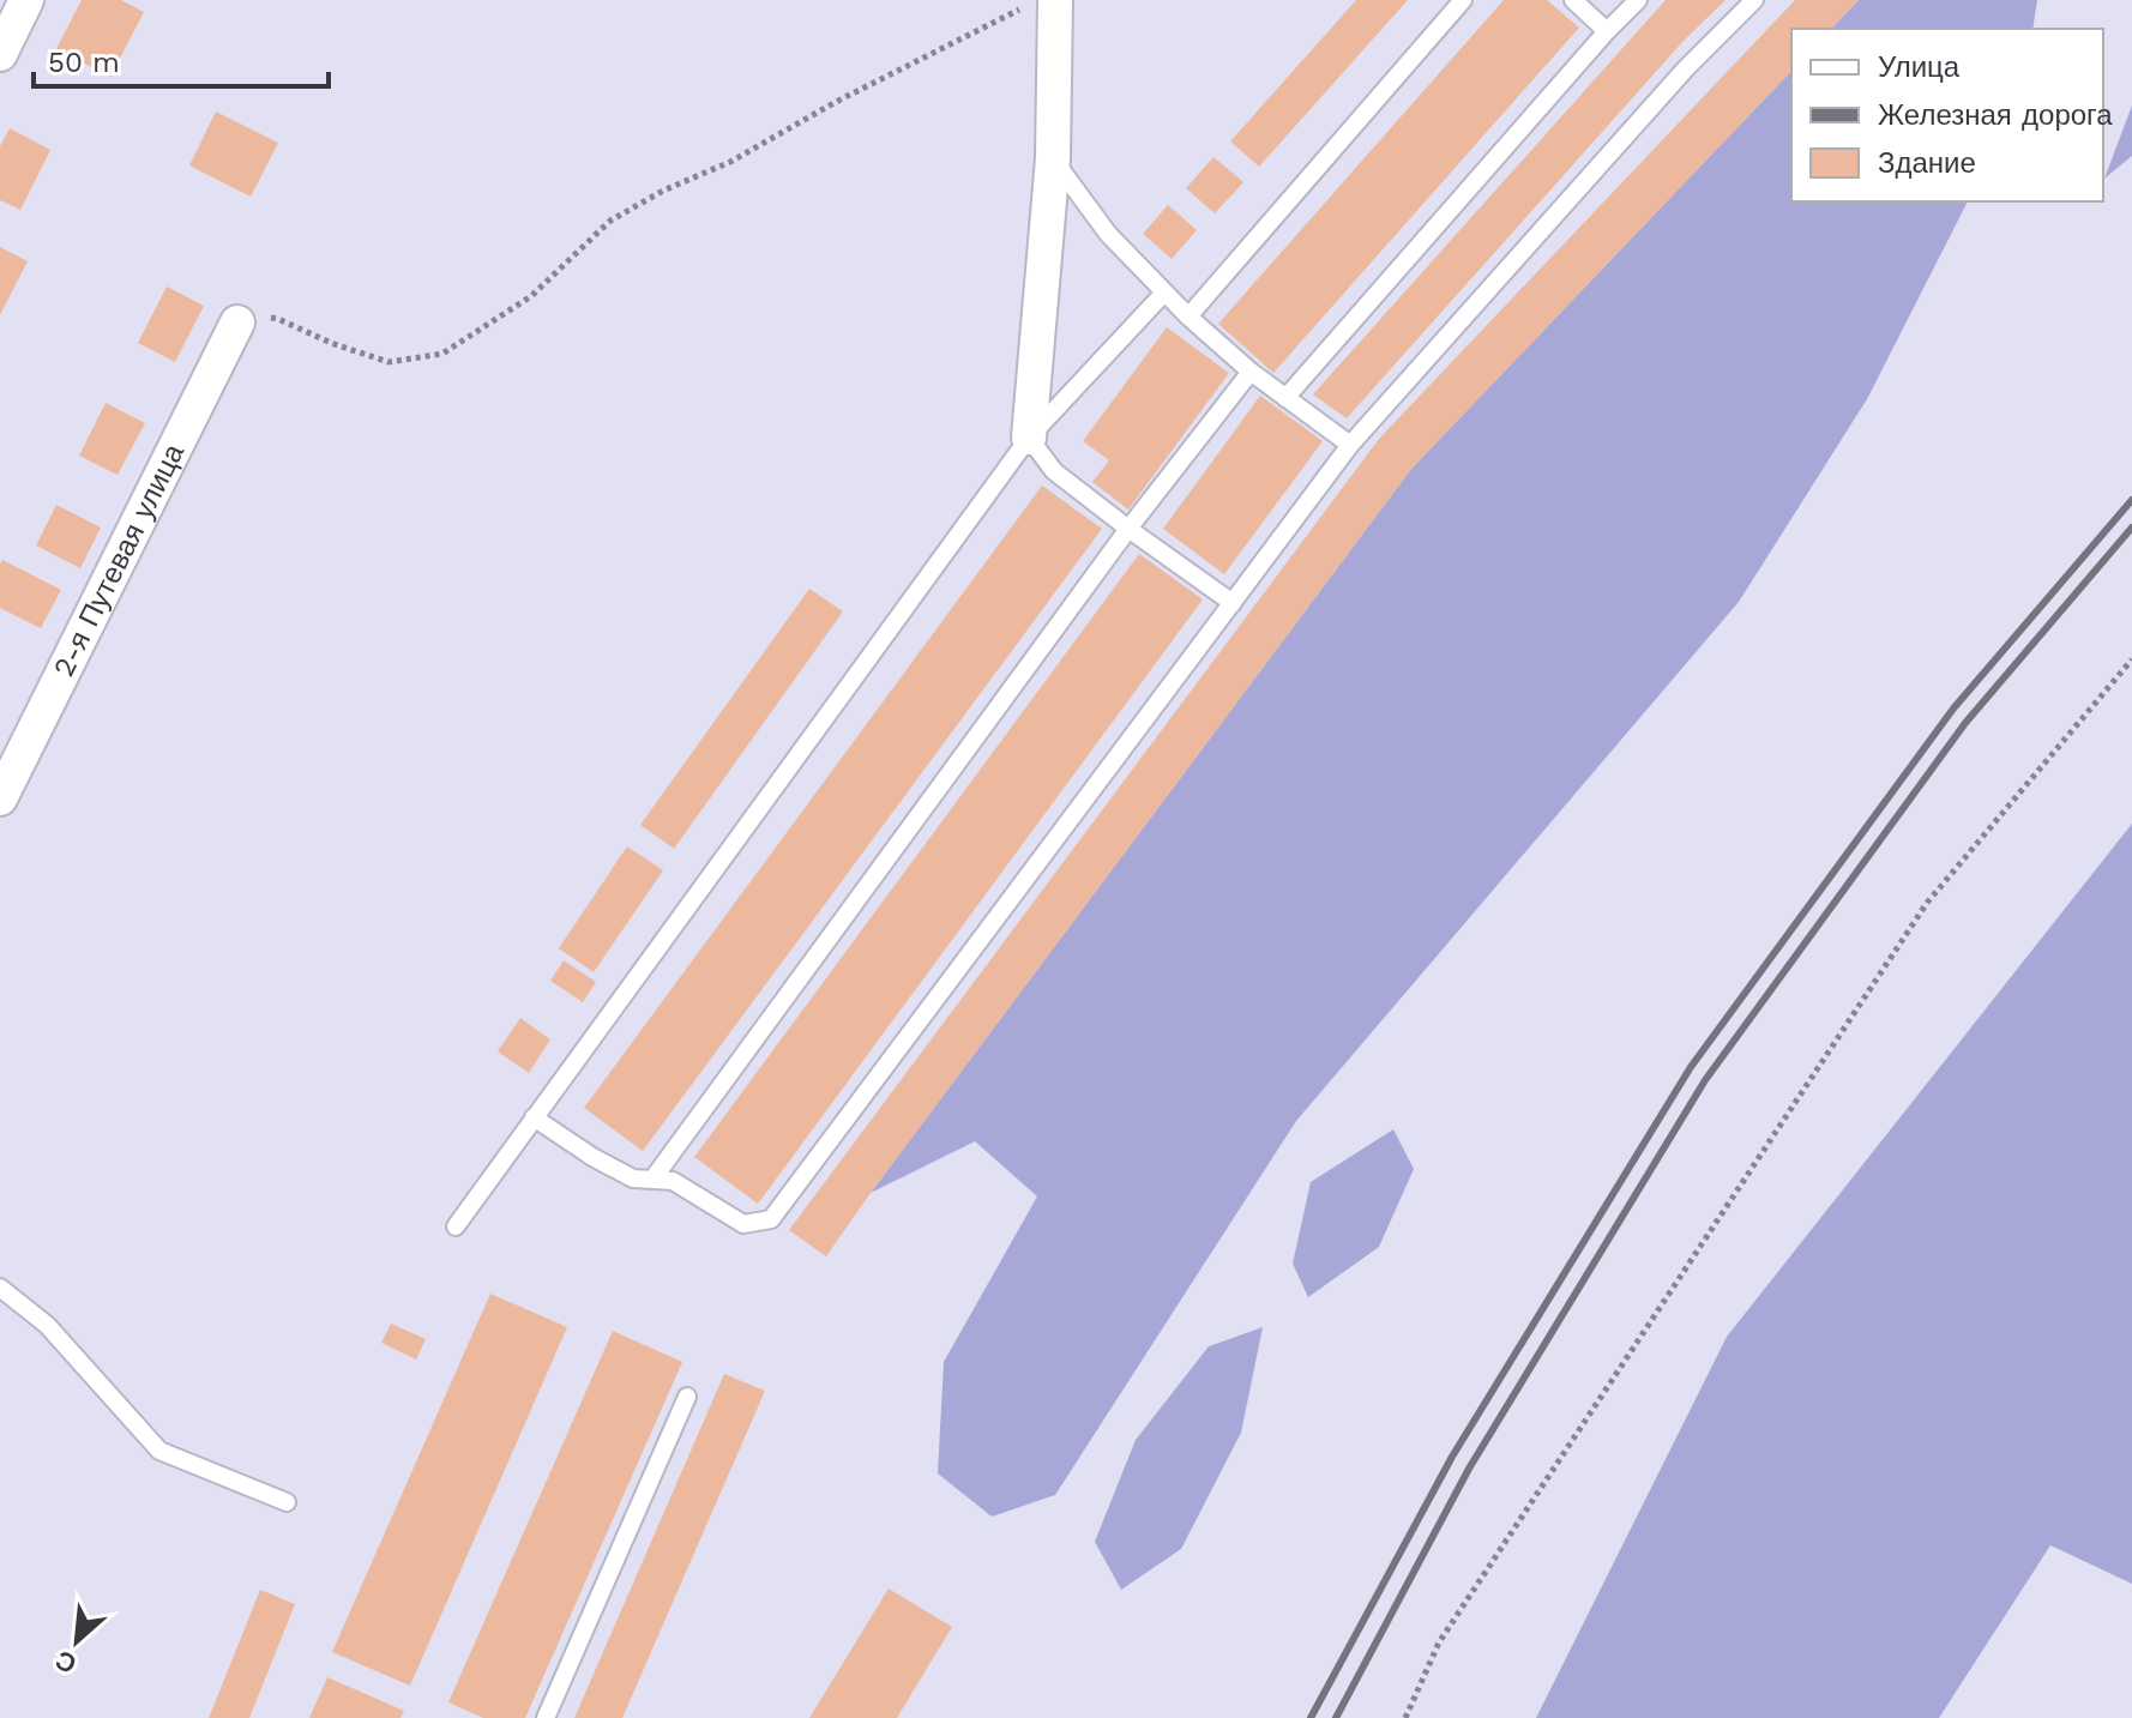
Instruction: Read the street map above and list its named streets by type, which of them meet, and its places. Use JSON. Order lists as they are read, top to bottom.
{
  "streets": {
    "street": ["2-я Путевая улица"]
  },
  "legend": ["Улица", "Железная дорога", "Здание"],
  "scale_bar": "50 m",
  "north": "bottom left"
}
